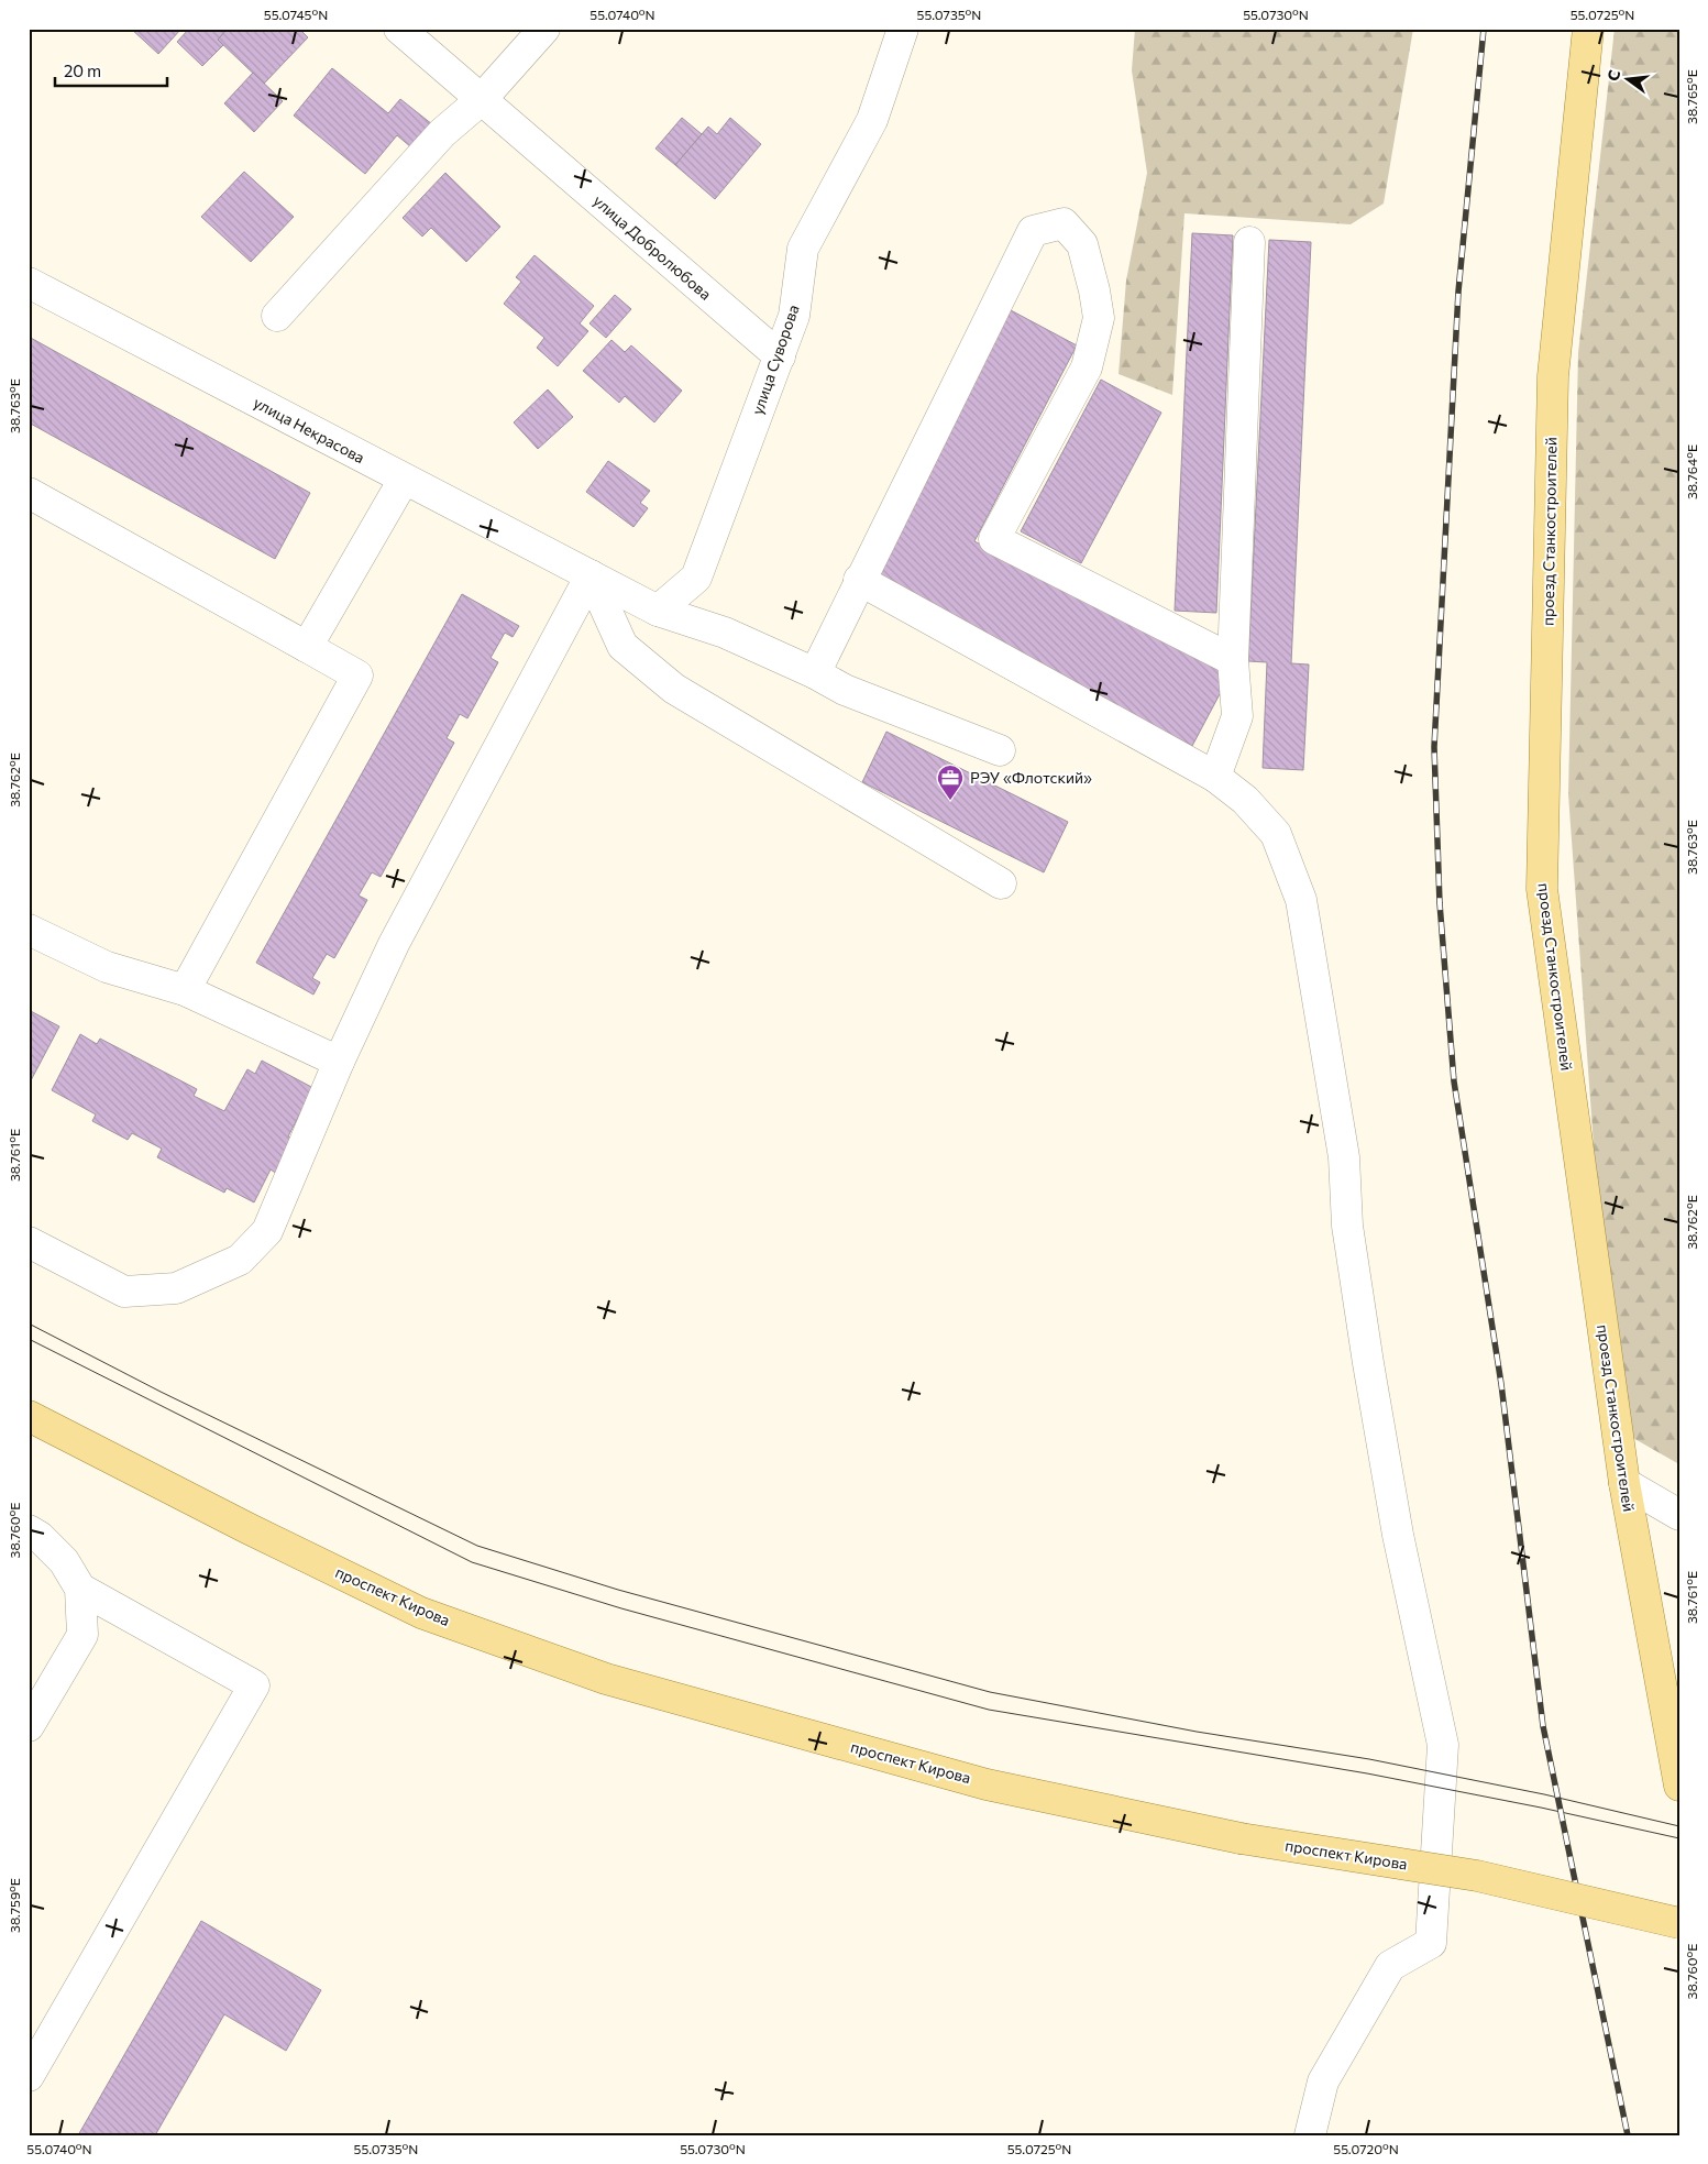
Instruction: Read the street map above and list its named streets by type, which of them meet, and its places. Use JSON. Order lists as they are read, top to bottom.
{
  "streets": {
    "main road": ["проезд Станкостроителей", "проспект Кирова"],
    "street": ["улица Добролюбова", "улица Суворова", "улица Некрасова"]
  },
  "crossings": [
    ["улица Добролюбова", "улица Суворова"]
  ],
  "places": {
    "office": ["РЭУ «Флотский»"]
  },
  "scale_bar": "20 m",
  "north": "left",
  "coordinates": [
    "55.0745°N",
    "55.0740°N",
    "55.0735°N",
    "55.0730°N",
    "55.0725°N",
    "38.765°E",
    "38.763°E",
    "38.764°E",
    "38.762°E",
    "38.761°E",
    "38.760°E",
    "38.759°E",
    "55.0720°N"
  ]
}
